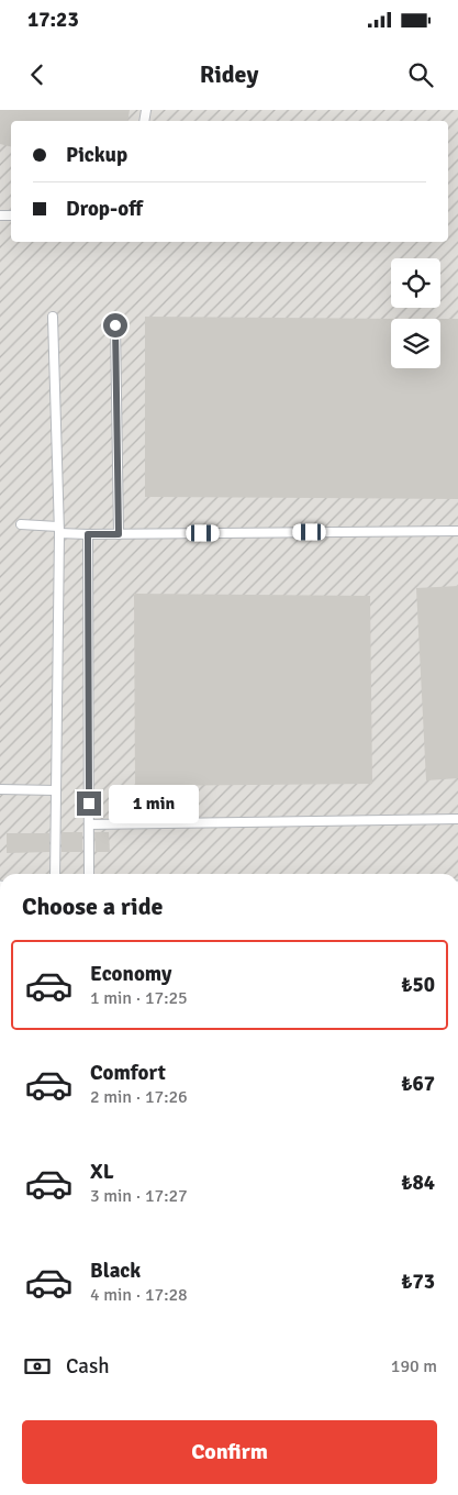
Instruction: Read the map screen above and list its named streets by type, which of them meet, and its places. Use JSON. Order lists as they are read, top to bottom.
{
  "page": {
    "status": "17:23",
    "header": "Ridey",
    "banner": ["Pickup", "Drop-off"],
    "bubble": "1 min",
    "heading": "Choose a ride",
    "list": [
      {
        "name": "Economy",
        "note": "1 min · 17:25",
        "value": "₺50"
      },
      {
        "name": "Comfort",
        "note": "2 min · 17:26",
        "value": "₺67"
      },
      {
        "name": "XL",
        "note": "3 min · 17:27",
        "value": "₺84"
      },
      {
        "name": "Black",
        "note": "4 min · 17:28",
        "value": "₺73"
      }
    ],
    "pay": ["Cash", "190 m"],
    "buttons": "Confirm"
  }
}
